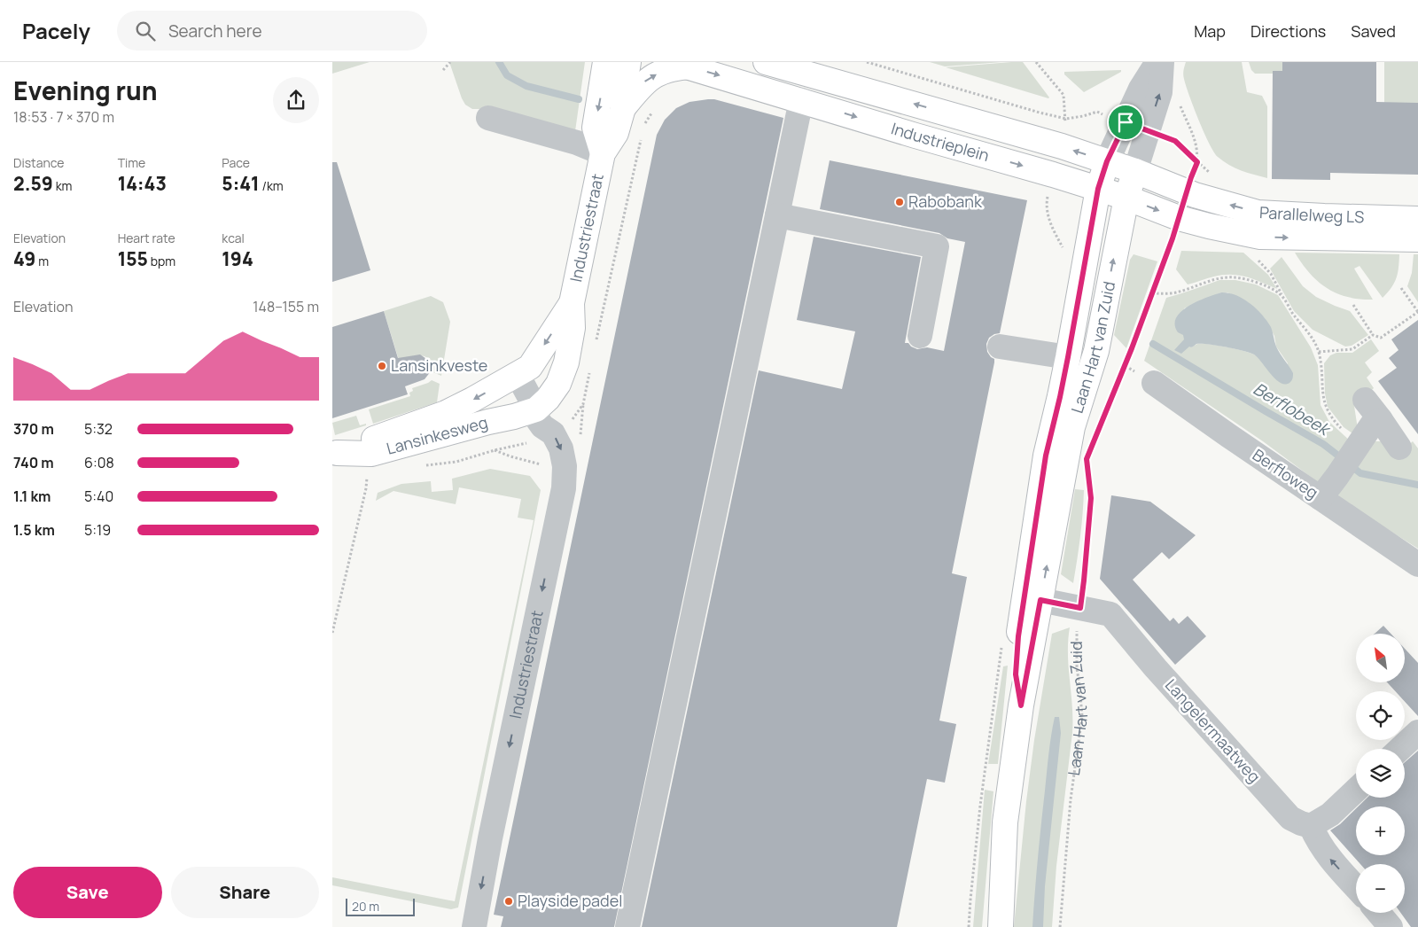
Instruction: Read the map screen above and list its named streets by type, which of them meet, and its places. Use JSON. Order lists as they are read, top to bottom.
{
  "streets": {
    "main road": [
      "Industrieplein",
      "Parallelweg LS",
      "Industriestraat",
      "Laan Hart van Zuid",
      "Lansinkesweg"
    ],
    "street": ["Berfloweg", "Langelermaatweg"]
  },
  "crossings": [
    ["Industrieplein", "Parallelweg LS"],
    ["Industrieplein", "Industriestraat"],
    ["Industrieplein", "Laan Hart van Zuid"],
    ["Industriestraat", "Lansinkesweg"],
    ["Laan Hart van Zuid", "Langelermaatweg"]
  ],
  "one_way": ["Industriestraat"],
  "water": ["Berflobeek"],
  "places": ["Rabobank", "Lansinkveste", "Playside padel"],
  "scale_bar": "20 m",
  "north": "top left",
  "page": {
    "header": "Pacely",
    "search": "Search here",
    "nav": ["Map", "Directions", "Saved"],
    "heading": ["Evening run", "18:53 · 7 × 370 m"],
    "stats": [
      ["Distance", "2.59 km"],
      ["Time", "14:43"],
      ["Pace", "5:41 /km"],
      ["Elevation", "49 m"],
      ["Heart rate", "155 bpm"],
      ["kcal", "194"]
    ],
    "chart": ["Elevation", "148–155 m"],
    "list": [
      {
        "name": "370 m",
        "note": "5:32"
      },
      {
        "name": "740 m",
        "note": "6:08"
      },
      {
        "name": "1.1 km",
        "note": "5:40"
      },
      {
        "name": "1.5 km",
        "note": "5:19"
      }
    ],
    "map_buttons": ["+", "−"],
    "buttons": ["Save", "Share"],
    "scale": "20 m"
  }
}
